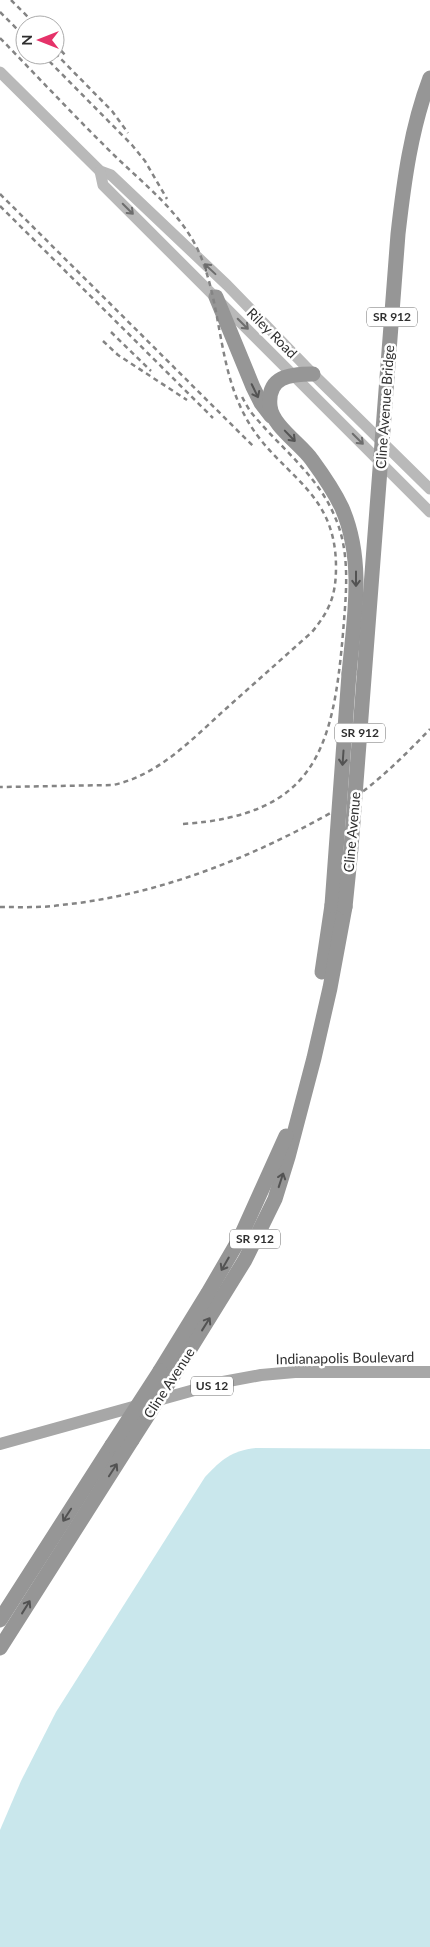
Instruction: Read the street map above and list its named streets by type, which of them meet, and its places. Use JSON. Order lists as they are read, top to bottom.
{
  "streets": {
    "highway": ["SR 912", "Cline Avenue Bridge", "Cline Avenue"],
    "main road": ["Riley Road", "Indianapolis Boulevard", "US 12"]
  },
  "crossings": [
    ["Cline Avenue Bridge", "Cline Avenue"]
  ],
  "north": "left"
}
